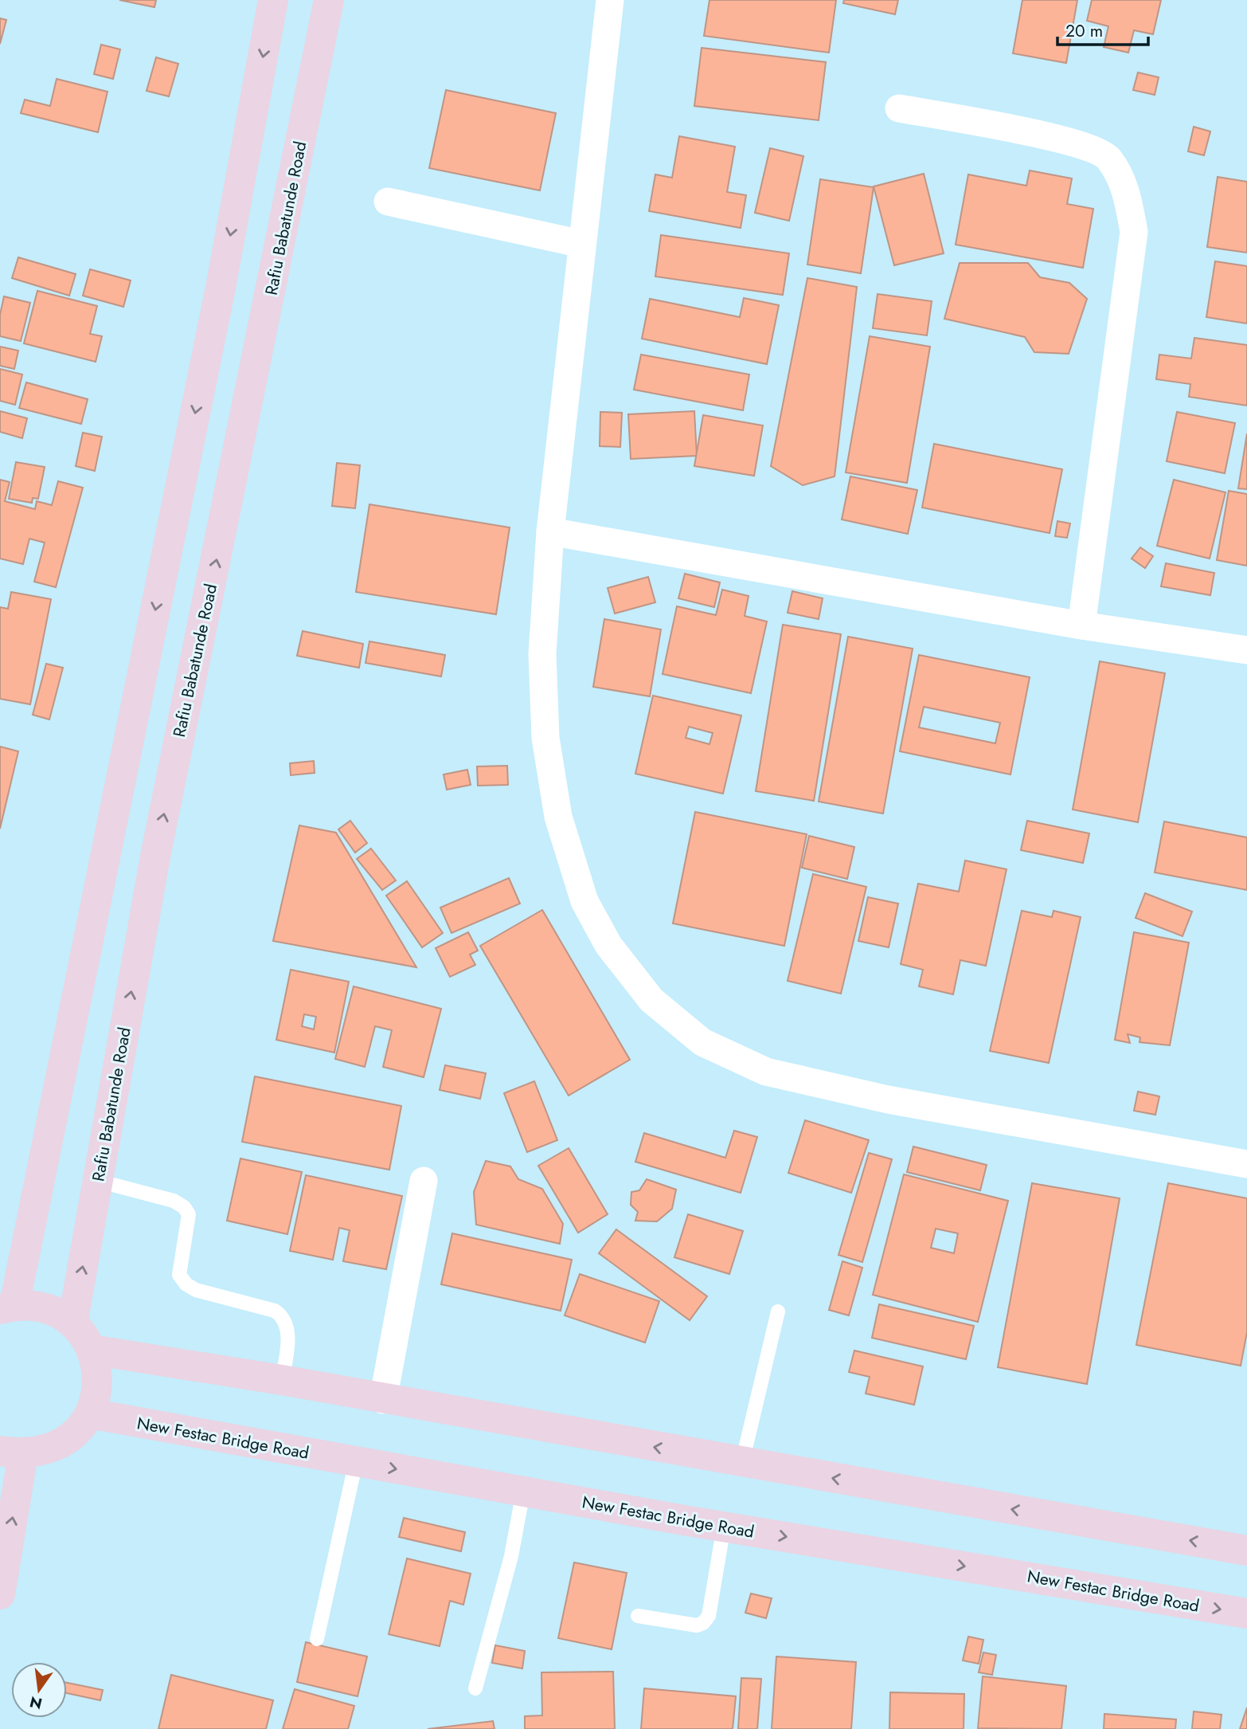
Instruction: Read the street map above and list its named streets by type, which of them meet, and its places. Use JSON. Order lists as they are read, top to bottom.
{
  "streets": {
    "main road": ["Rafiu Babatunde Road", "New Festac Bridge Road"]
  },
  "scale_bar": "20 m",
  "north": "bottom"
}
